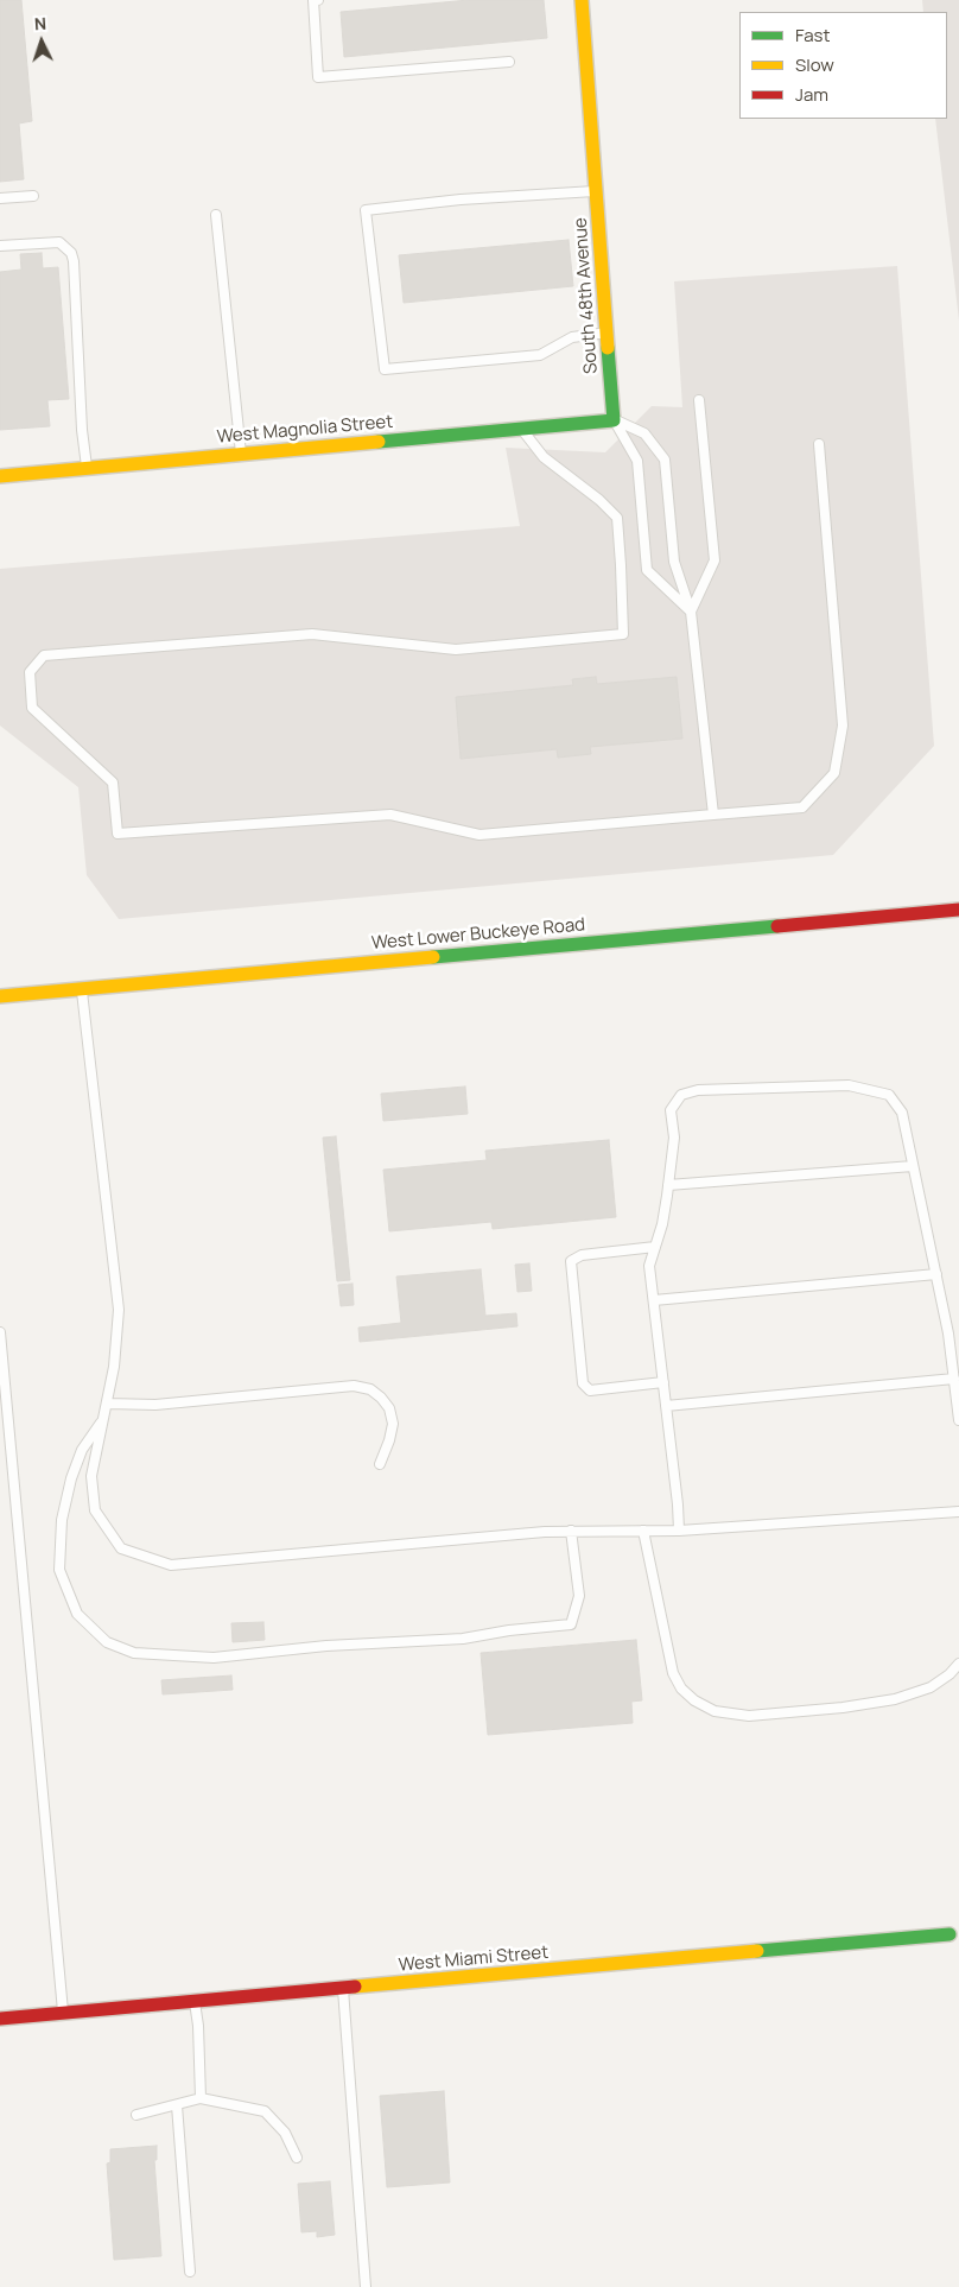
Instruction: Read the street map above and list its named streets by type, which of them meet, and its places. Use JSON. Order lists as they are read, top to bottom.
{
  "streets": {
    "street": [
      "South 48th Avenue",
      "West Magnolia Street",
      "West Lower Buckeye Road",
      "West Miami Street"
    ]
  },
  "crossings": [
    ["South 48th Avenue", "West Magnolia Street"]
  ],
  "legend": ["Fast", "Slow", "Jam"],
  "north": "top"
}
